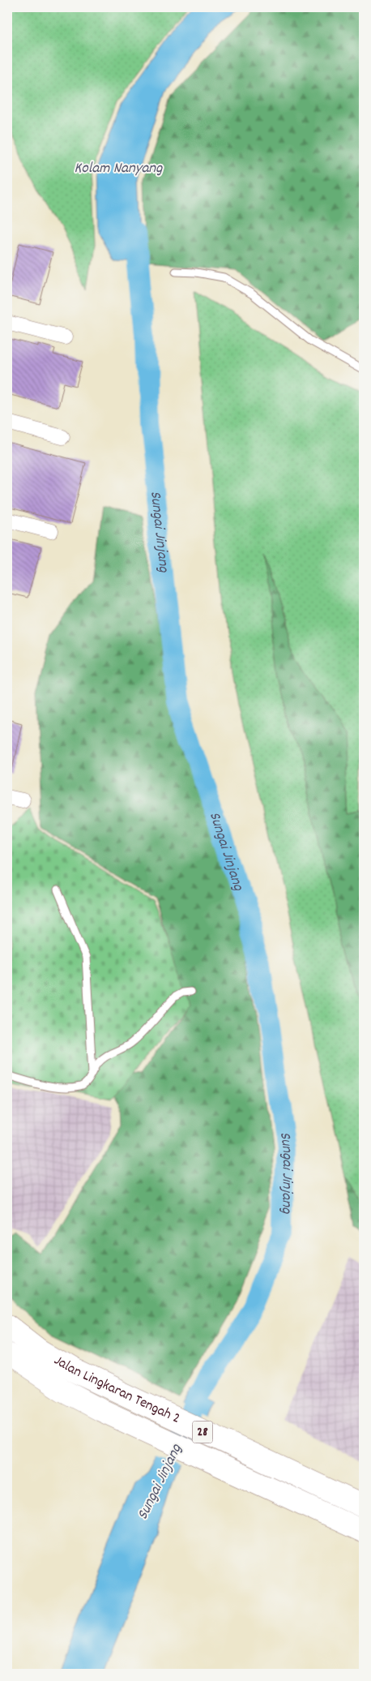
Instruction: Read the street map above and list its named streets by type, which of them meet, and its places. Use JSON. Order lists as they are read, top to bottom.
{
  "streets": {
    "highway": ["Jalan Lingkaran Tengah 2", "28"]
  },
  "water": ["Kolam Nanyang", "Sungai Jinjang"]
}
